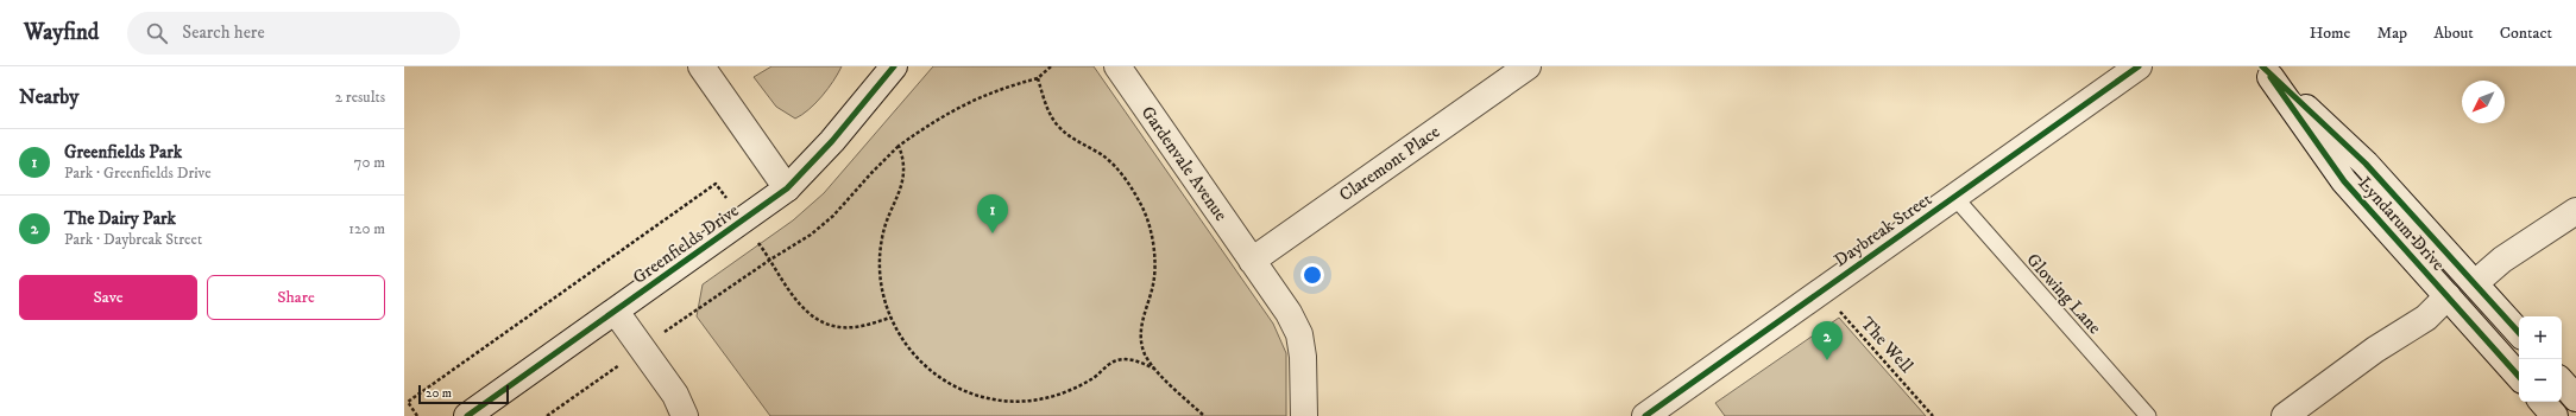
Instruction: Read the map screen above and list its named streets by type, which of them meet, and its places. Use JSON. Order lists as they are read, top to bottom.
{
  "streets": {
    "street": [
      "Gardenvale Avenue",
      "Claremont Place",
      "Lyndarum Drive",
      "Daybreak Street",
      "Greenfields Drive"
    ],
    "lane": ["Glowing Lane"],
    "path": ["The Well"]
  },
  "crossings": [
    ["Gardenvale Avenue", "Claremont Place"],
    ["Daybreak Street", "Glowing Lane"],
    ["Daybreak Street", "The Well"]
  ],
  "scale_bar": "20 m",
  "north": "bottom left",
  "page": {
    "header": "Wayfind",
    "search": "Search here",
    "nav": [
      "Home",
      "Map",
      "About",
      "Contact"
    ],
    "heading": ["Nearby", "2 results"],
    "list": [
      {
        "mark": "1",
        "name": "Greenfields Park",
        "note": "Park · Greenfields Drive",
        "value": "70 m"
      },
      {
        "mark": "2",
        "name": "The Dairy Park",
        "note": "Park · Daybreak Street",
        "value": "120 m"
      }
    ],
    "pins": ["1", "2"],
    "buttons": ["Save", "Share"],
    "map_buttons": ["+", "−"],
    "scale": "20 m"
  }
}
